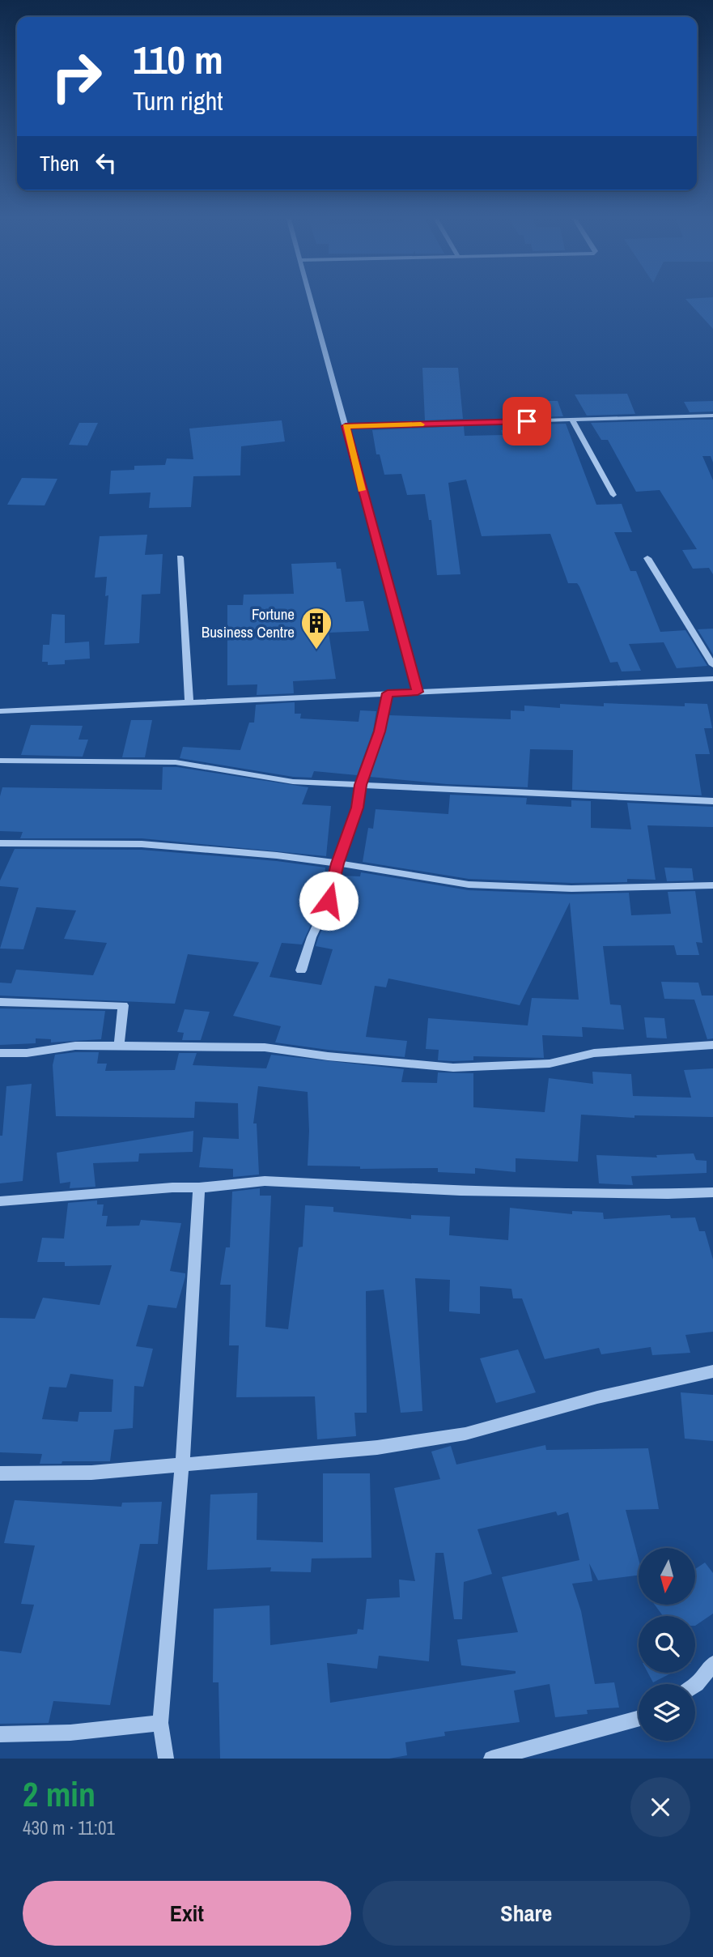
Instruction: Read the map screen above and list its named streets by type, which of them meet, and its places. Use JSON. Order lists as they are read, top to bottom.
{
  "places": {
    "building": ["Fortune Business Centre"]
  },
  "north": "bottom",
  "page": {
    "turn": ["110 m", "Turn right"],
    "then": "Then",
    "heading": ["2 min", "430 m · 11:01"],
    "buttons": ["Exit", "Share"]
  }
}
